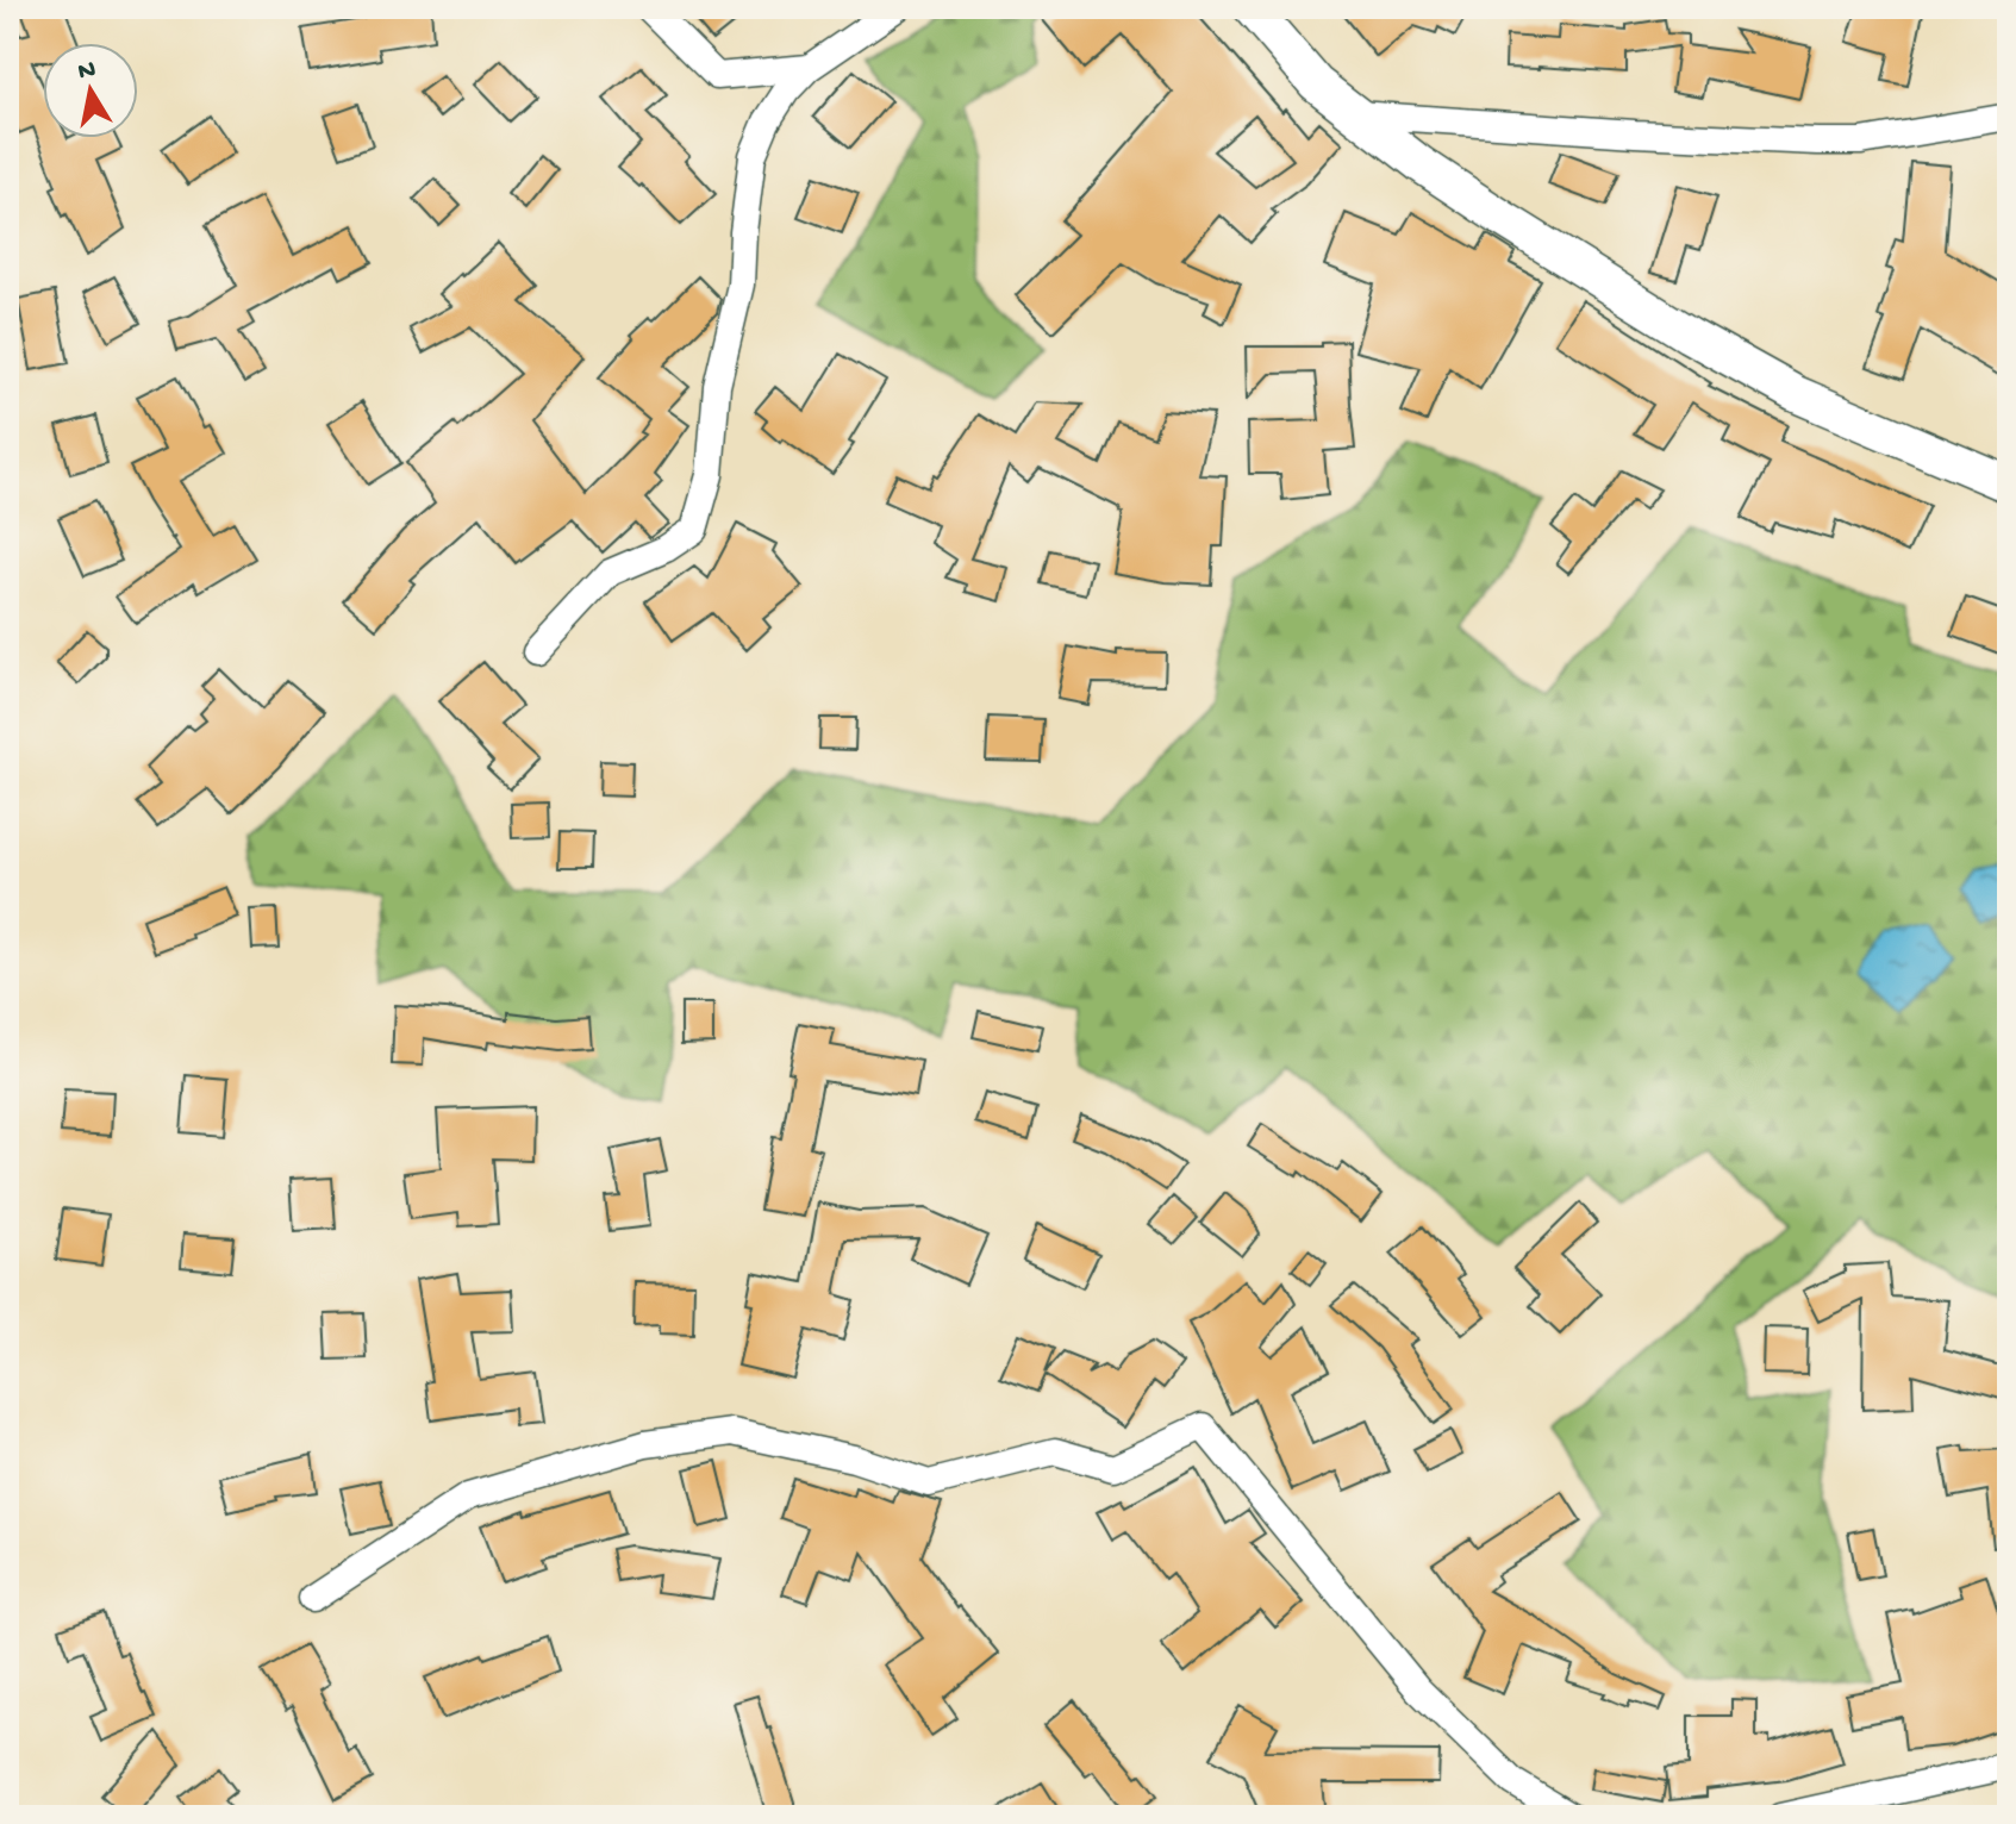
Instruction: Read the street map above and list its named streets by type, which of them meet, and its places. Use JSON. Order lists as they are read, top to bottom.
{
  "north": "top"
}
